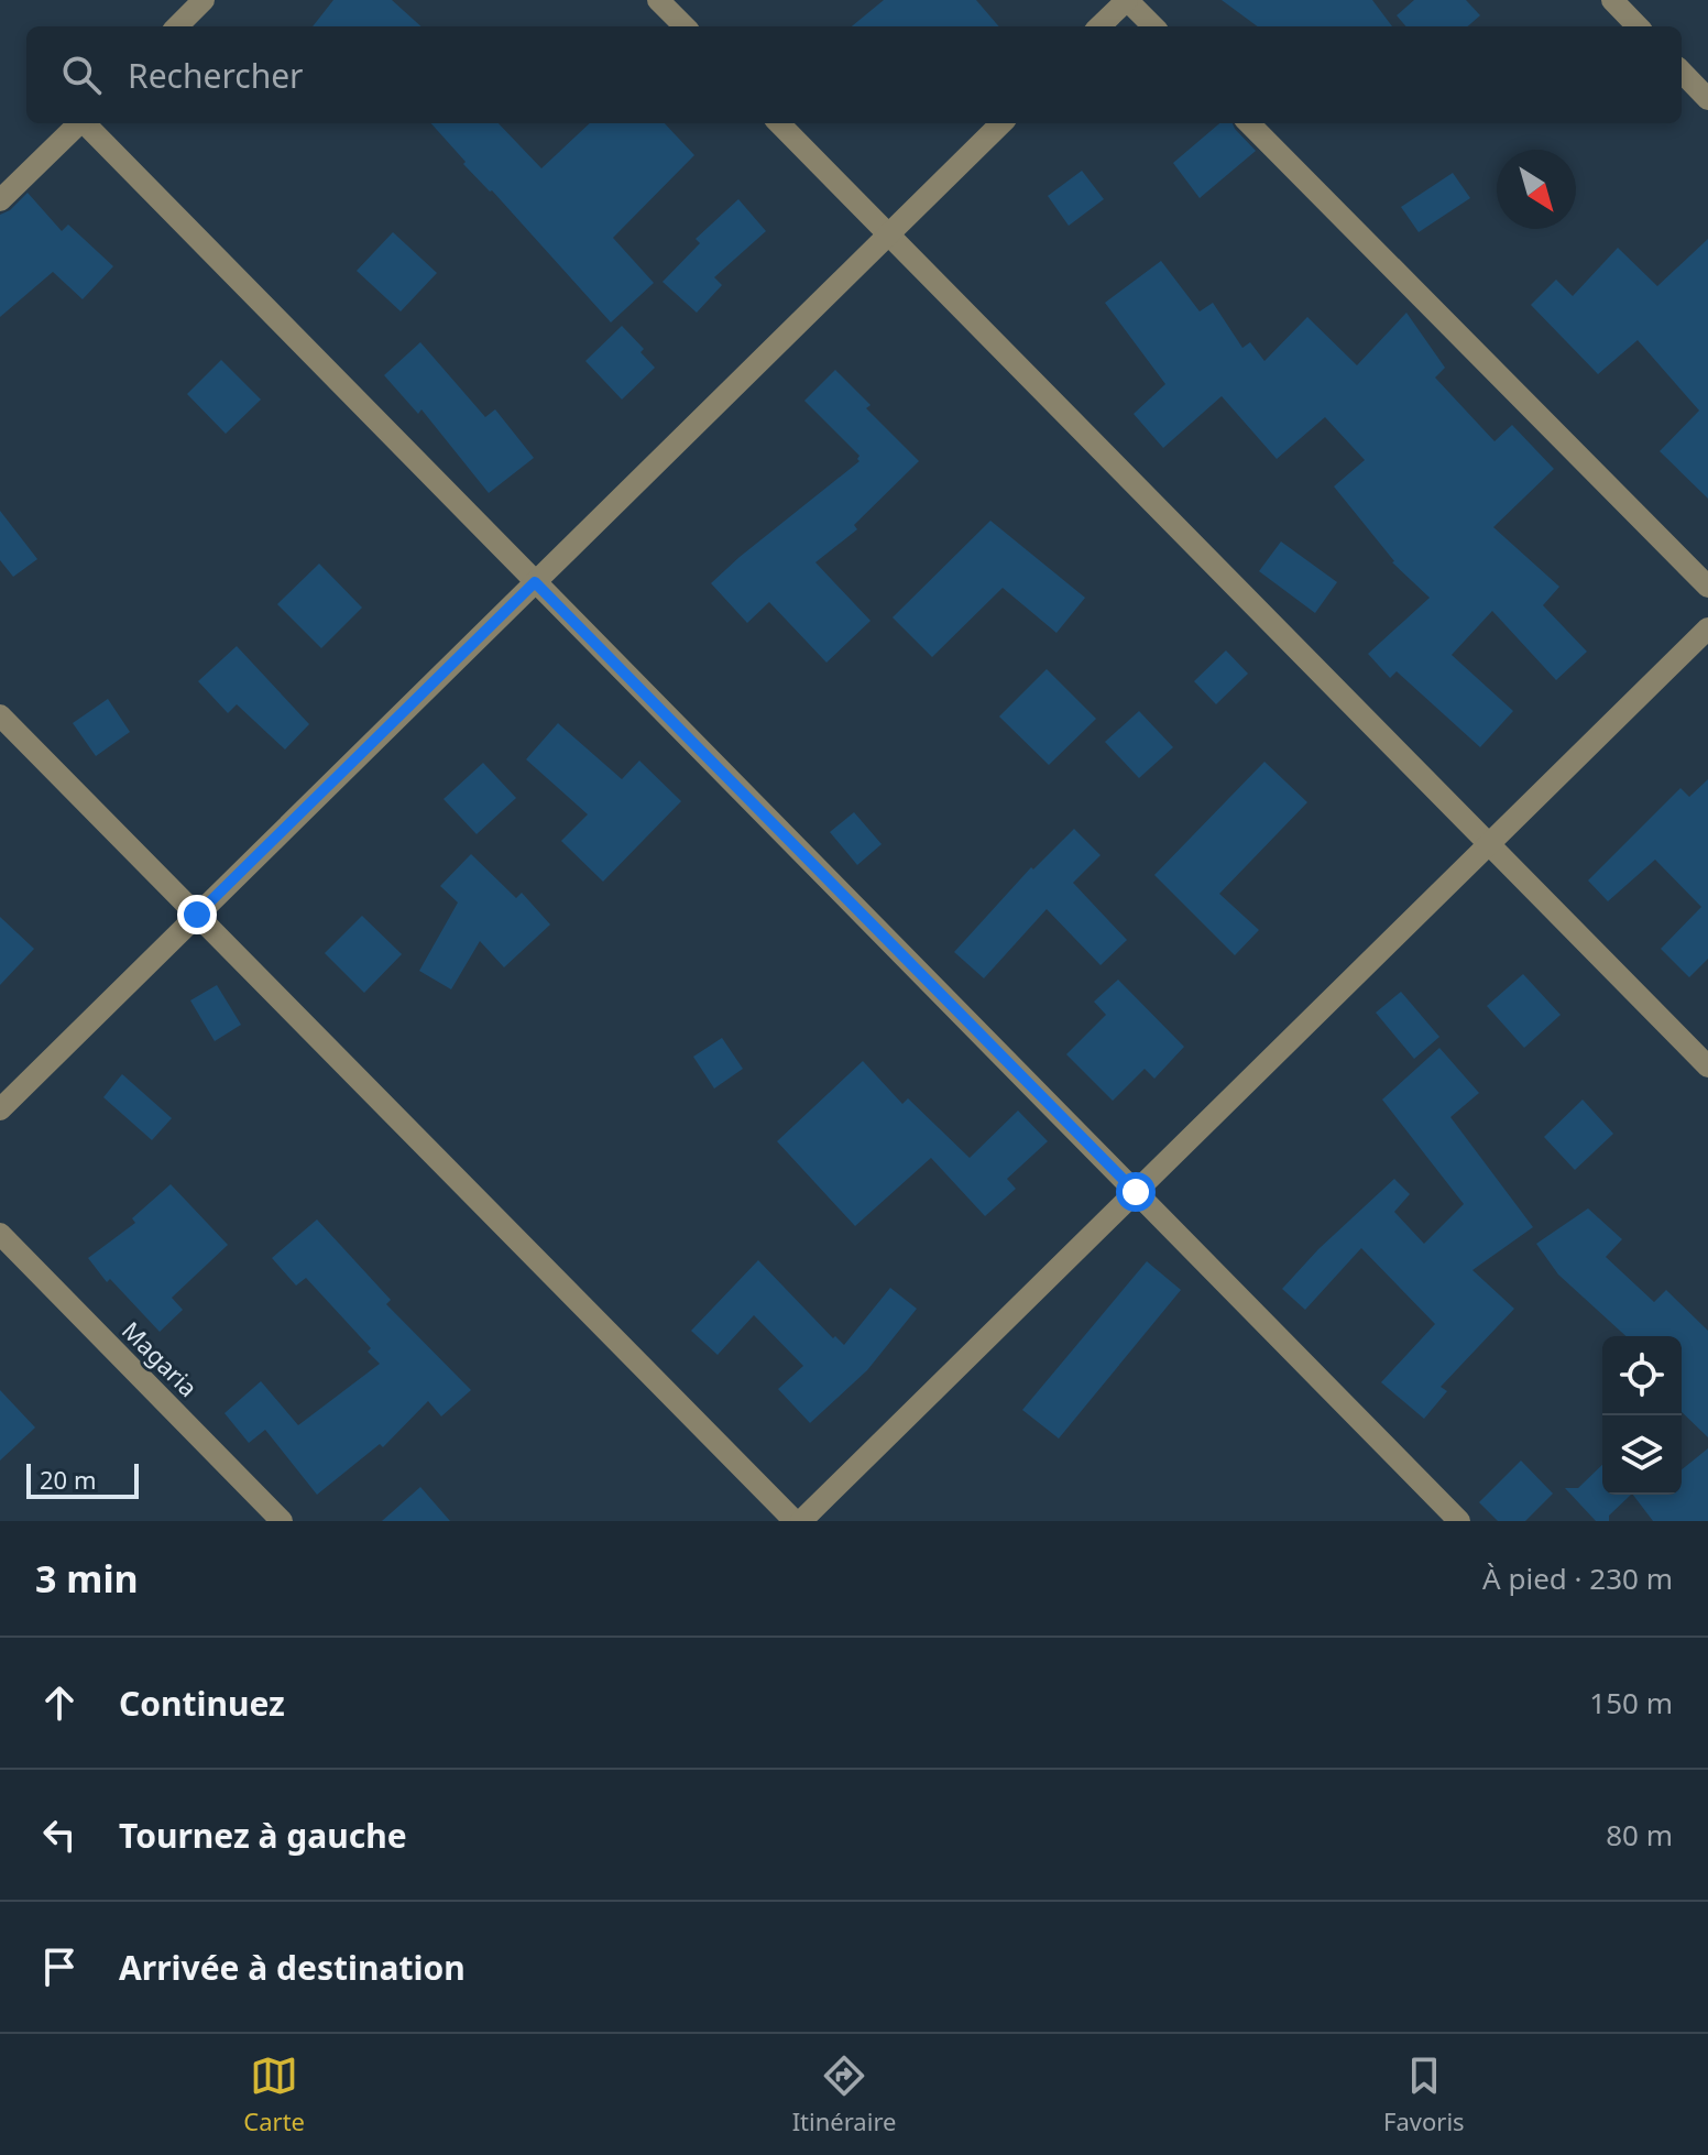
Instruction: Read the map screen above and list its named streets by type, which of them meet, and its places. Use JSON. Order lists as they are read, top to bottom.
{
  "streets": {
    "street": ["Magaria"]
  },
  "scale_bar": "20 m",
  "north": "bottom right",
  "page": {
    "search": "Rechercher",
    "scale": "20 m",
    "heading": ["3 min", "À pied · 230 m"],
    "list": [
      ["Continuez", "150 m"],
      ["Tournez à gauche", "80 m"],
      "Arrivée à destination"
    ],
    "nav": ["Carte", "Itinéraire", "Favoris"]
  }
}
